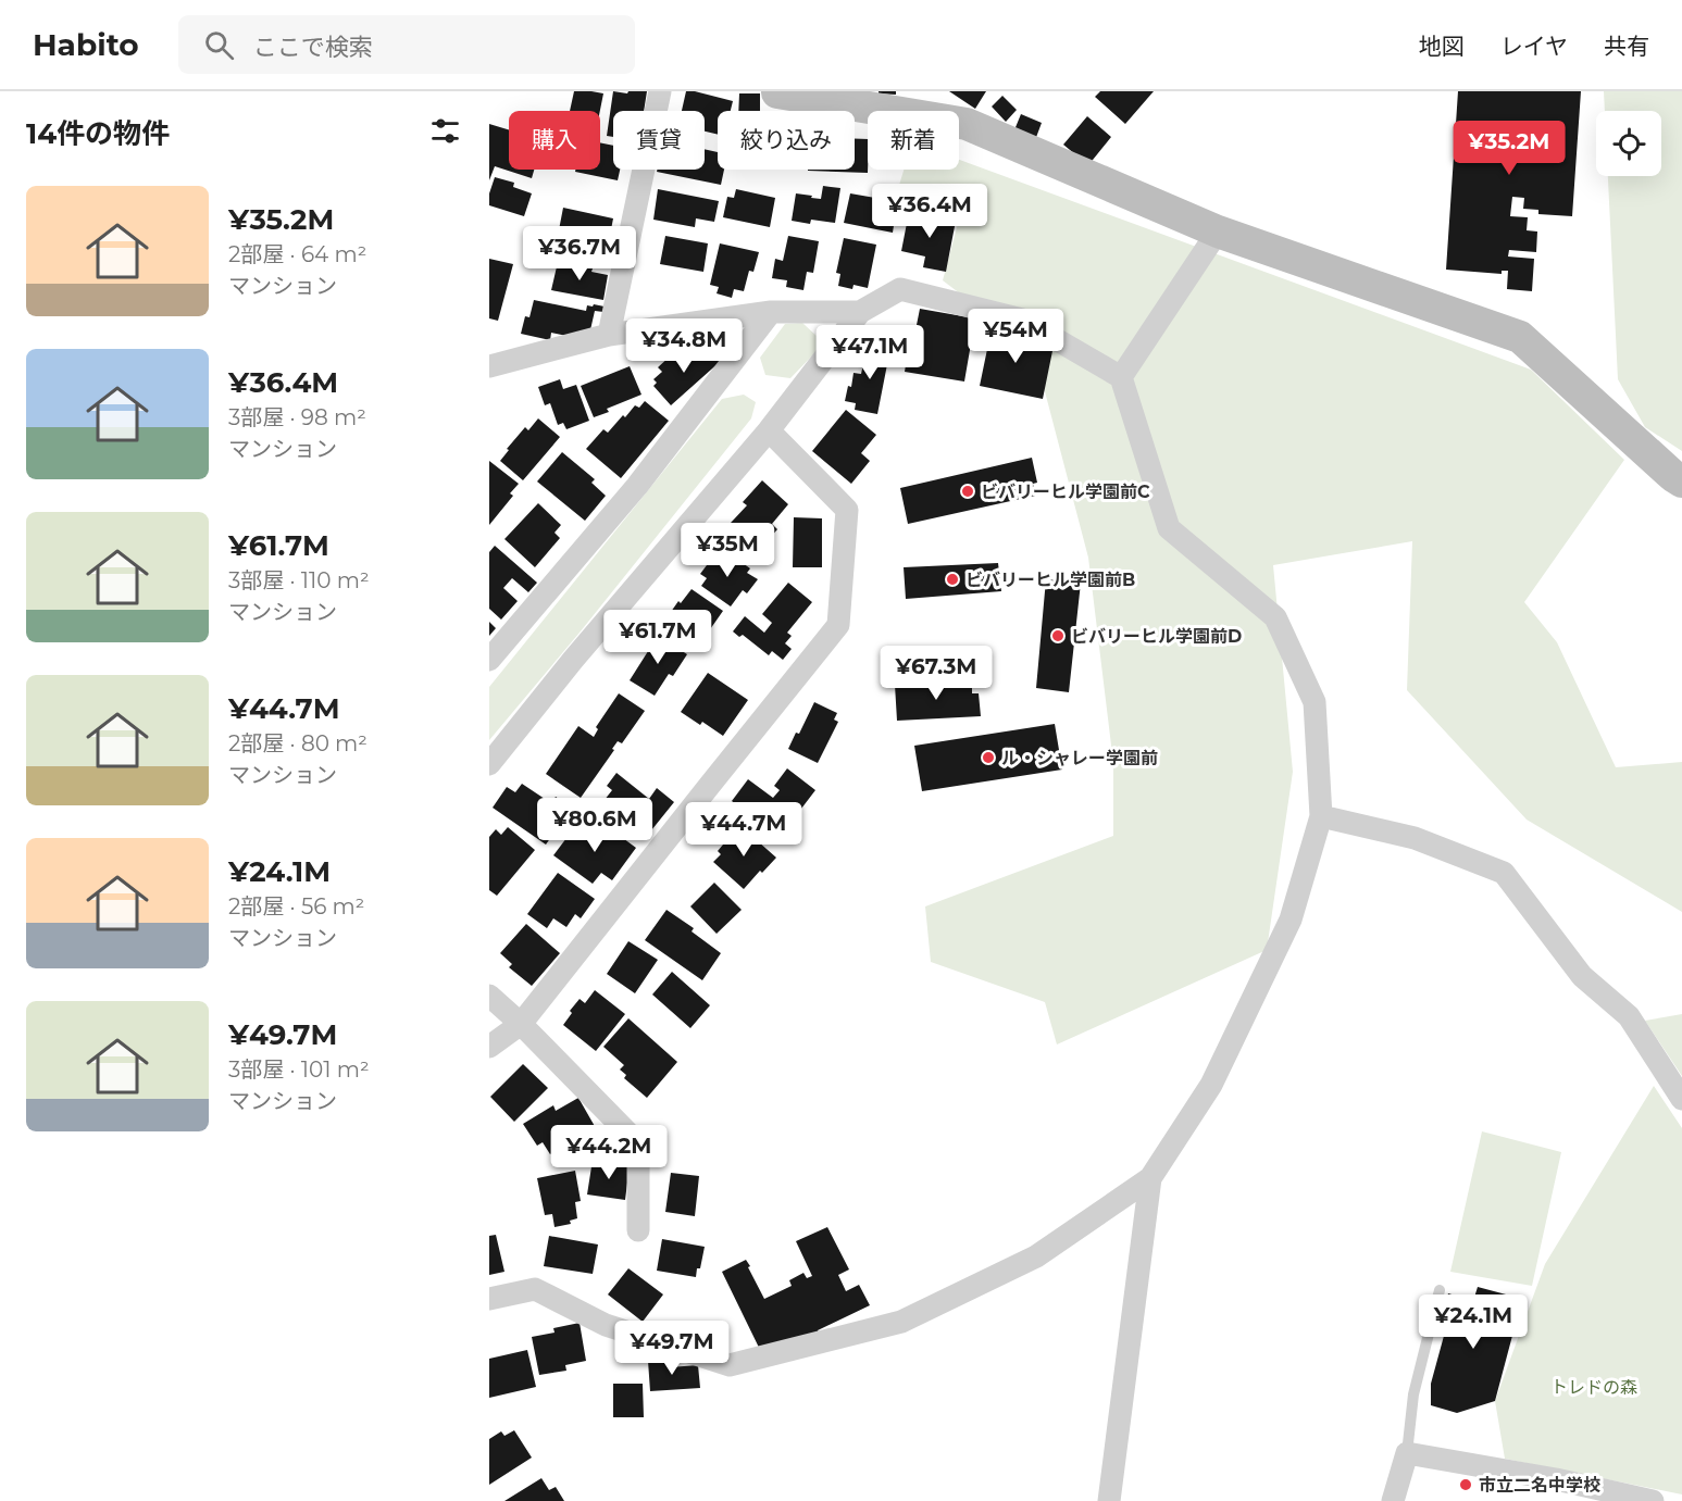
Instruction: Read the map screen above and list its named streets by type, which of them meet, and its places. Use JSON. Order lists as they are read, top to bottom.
{
  "parks": ["トレドの森"],
  "places": [
    "ビバリーヒル学園前C",
    "ビバリーヒル学園前B",
    "ビバリーヒル学園前D",
    "ル・シャレー学園前",
    "市立二名中学校"
  ],
  "page": {
    "header": "Habito",
    "search": "ここで検索",
    "nav": ["地図", "レイヤ", "共有"],
    "heading": "14件の物件",
    "chip": [
      "購入",
      "賃貸",
      "絞り込み",
      "新着"
    ],
    "price": [
      "¥35.2M",
      "¥36.4M",
      "¥36.7M",
      "¥54M",
      "¥34.8M",
      "¥47.1M",
      "¥35M",
      "¥61.7M",
      "¥67.3M",
      "¥80.6M",
      "¥44.7M",
      "¥44.2M",
      "¥24.1M",
      "¥49.7M"
    ],
    "list": [
      {
        "name": "¥35.2M",
        "note": "2部屋 · 64 m² · マンション"
      },
      {
        "name": "¥36.4M",
        "note": "3部屋 · 98 m² · マンション"
      },
      {
        "name": "¥61.7M",
        "note": "3部屋 · 110 m² · マンション"
      },
      {
        "name": "¥44.7M",
        "note": "2部屋 · 80 m² · マンション"
      },
      {
        "name": "¥24.1M",
        "note": "2部屋 · 56 m² · マンション"
      },
      {
        "name": "¥49.7M",
        "note": "3部屋 · 101 m² · マンション"
      }
    ]
  }
}
